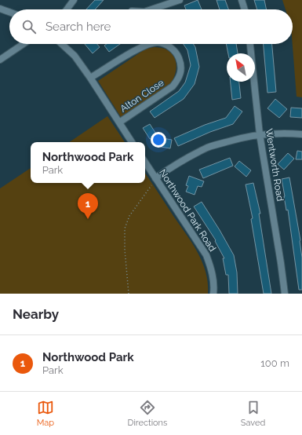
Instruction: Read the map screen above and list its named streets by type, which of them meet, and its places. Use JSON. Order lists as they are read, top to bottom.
{
  "streets": {
    "street": ["Alton Close", "Wentworth Road", "Northwood Park Road"]
  },
  "north": "top left",
  "page": {
    "search": "Search here",
    "popup": ["Northwood Park", "Park"],
    "pins": "1",
    "heading": "Nearby",
    "list": [
      {
        "mark": "1",
        "name": "Northwood Park",
        "note": "Park",
        "value": "100 m"
      }
    ],
    "nav": ["Map", "Directions", "Saved"]
  }
}
